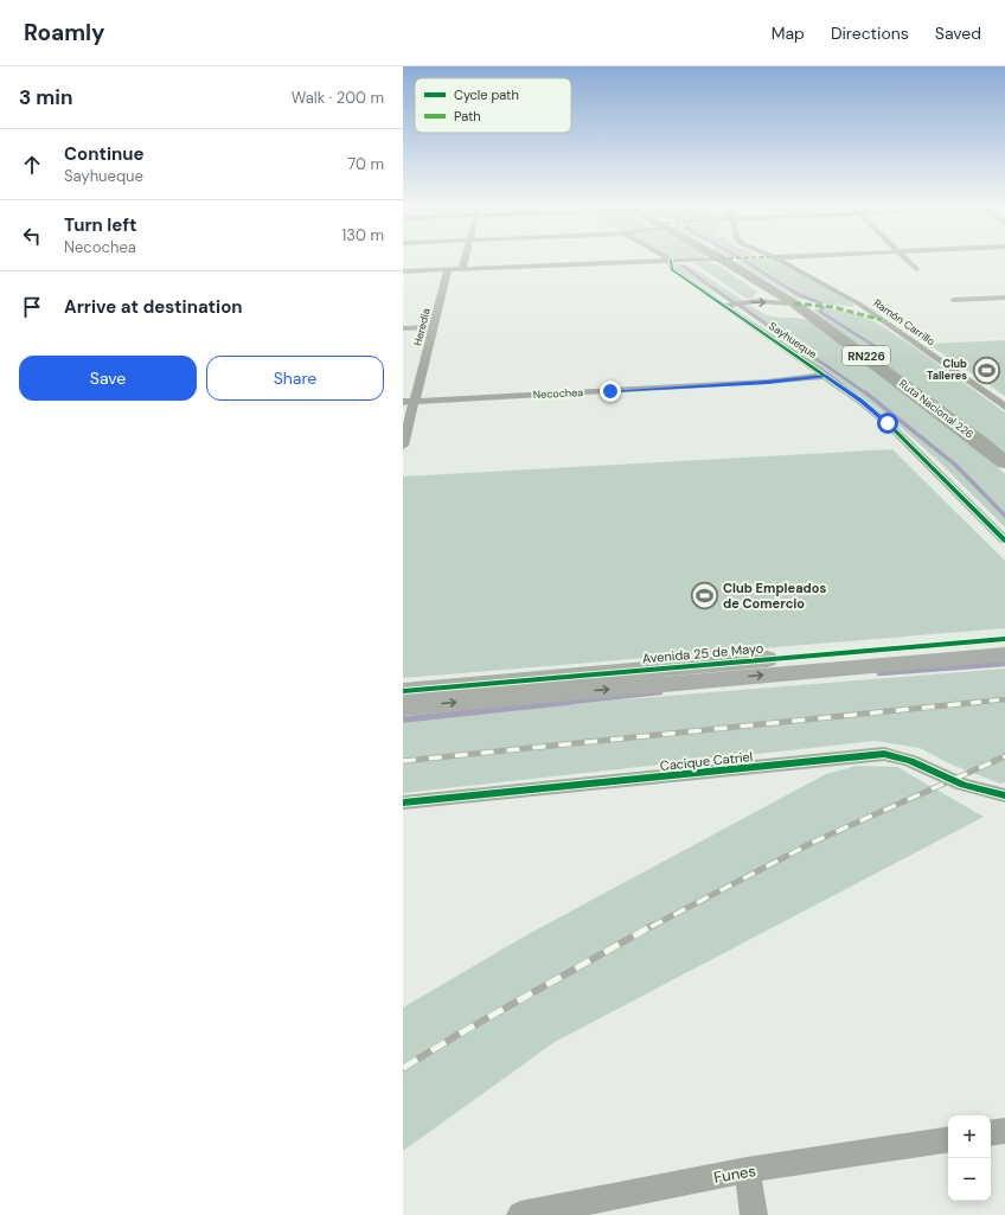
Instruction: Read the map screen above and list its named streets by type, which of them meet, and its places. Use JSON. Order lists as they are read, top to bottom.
{
  "streets": {
    "highway": ["RN226", "Ruta Nacional 226"],
    "street": [
      "Ramón Carrillo",
      "Heredia",
      "Sayhueque",
      "Necochea",
      "Avenida 25 de Mayo",
      "Cacique Catriel",
      "Funes"
    ]
  },
  "crossings": [
    ["Heredia", "Necochea"],
    ["Sayhueque", "Necochea"]
  ],
  "places": {
    "sports": ["Club Talleres", "Club Empleados de Comercio"]
  },
  "legend": ["Cycle path", "Path"],
  "page": {
    "header": "Roamly",
    "nav": ["Map", "Directions", "Saved"],
    "heading": ["3 min", "Walk · 200 m"],
    "list": [
      ["Continue", "Sayhueque", "70 m"],
      ["Turn left", "Necochea", "130 m"],
      "Arrive at destination"
    ],
    "buttons": ["Save", "Share"],
    "map_buttons": ["+", "−"]
  }
}
